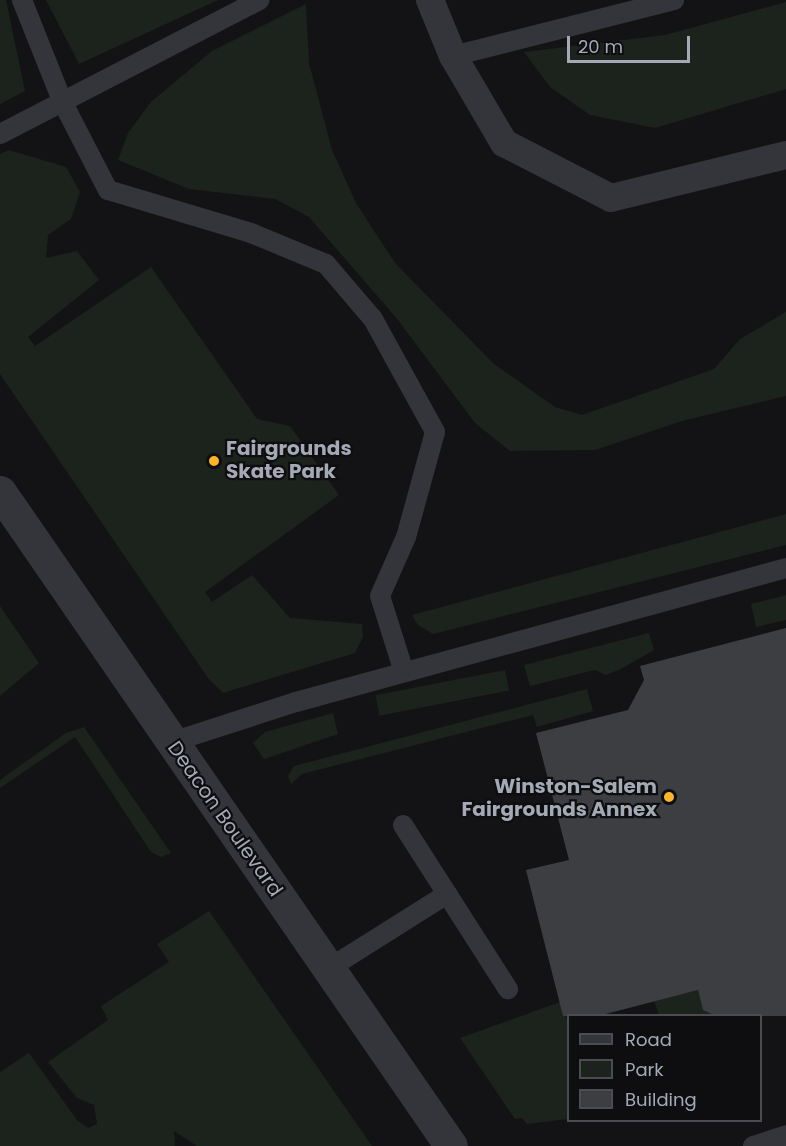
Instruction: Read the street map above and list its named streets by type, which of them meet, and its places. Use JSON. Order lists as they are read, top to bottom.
{
  "streets": {
    "street": ["Deacon Boulevard"]
  },
  "places": ["Fairgrounds Skate Park", "Winston-Salem Fairgrounds Annex"],
  "legend": ["Road", "Park", "Building"],
  "scale_bar": "20 m"
}
